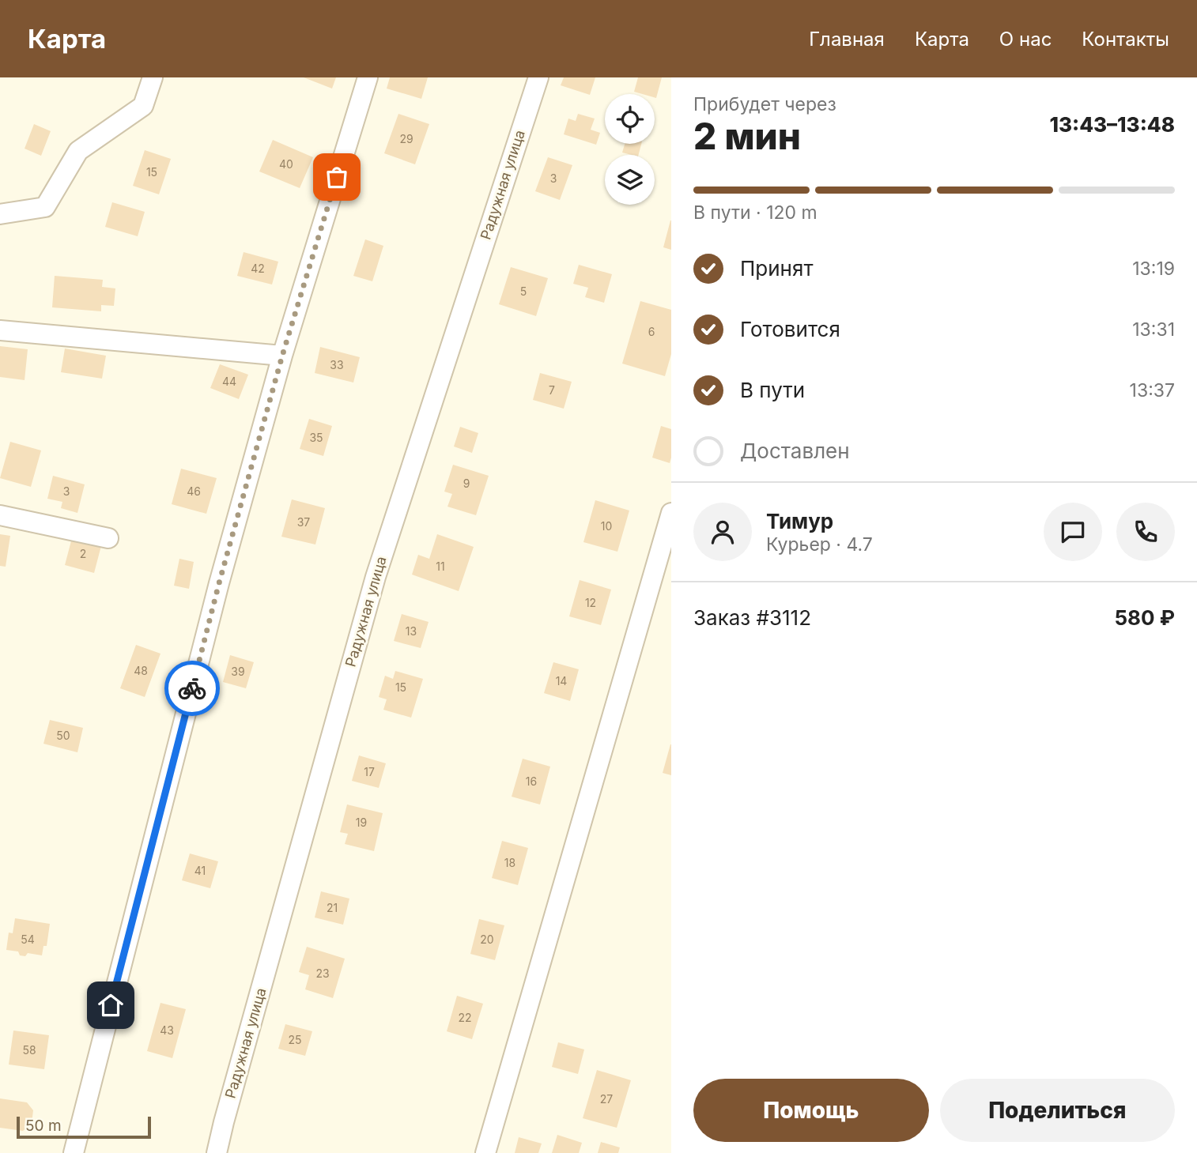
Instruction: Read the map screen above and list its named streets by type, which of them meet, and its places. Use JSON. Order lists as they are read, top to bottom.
{
  "streets": {
    "street": ["Радужная улица"]
  },
  "house_numbers": [
    "29",
    "40",
    "15",
    "3",
    "42",
    "5",
    "6",
    "33",
    "44",
    "7",
    "35",
    "9",
    "3",
    "46",
    "37",
    "10",
    "2",
    "11",
    "12",
    "13",
    "48",
    "39",
    "14",
    "15",
    "50",
    "17",
    "16",
    "19",
    "18",
    "41",
    "21",
    "54",
    "20",
    "23",
    "22",
    "43",
    "25",
    "58",
    "27"
  ],
  "scale_bar": "50 m",
  "page": {
    "header": "Карта",
    "nav": [
      "Главная",
      "Карта",
      "О нас",
      "Контакты"
    ],
    "heading": ["2 мин", "Прибудет через", "13:43–13:48"],
    "panel": [
      "Тимур",
      "Курьер · 4.7",
      "Заказ #3112",
      "580 ₽"
    ],
    "bar": "В пути · 120 m",
    "list": [
      ["Принят", "13:19"],
      ["Готовится", "13:31"],
      ["В пути", "13:37"],
      "Доставлен"
    ],
    "buttons": ["Помощь", "Поделиться"],
    "scale": "50 m"
  }
}
